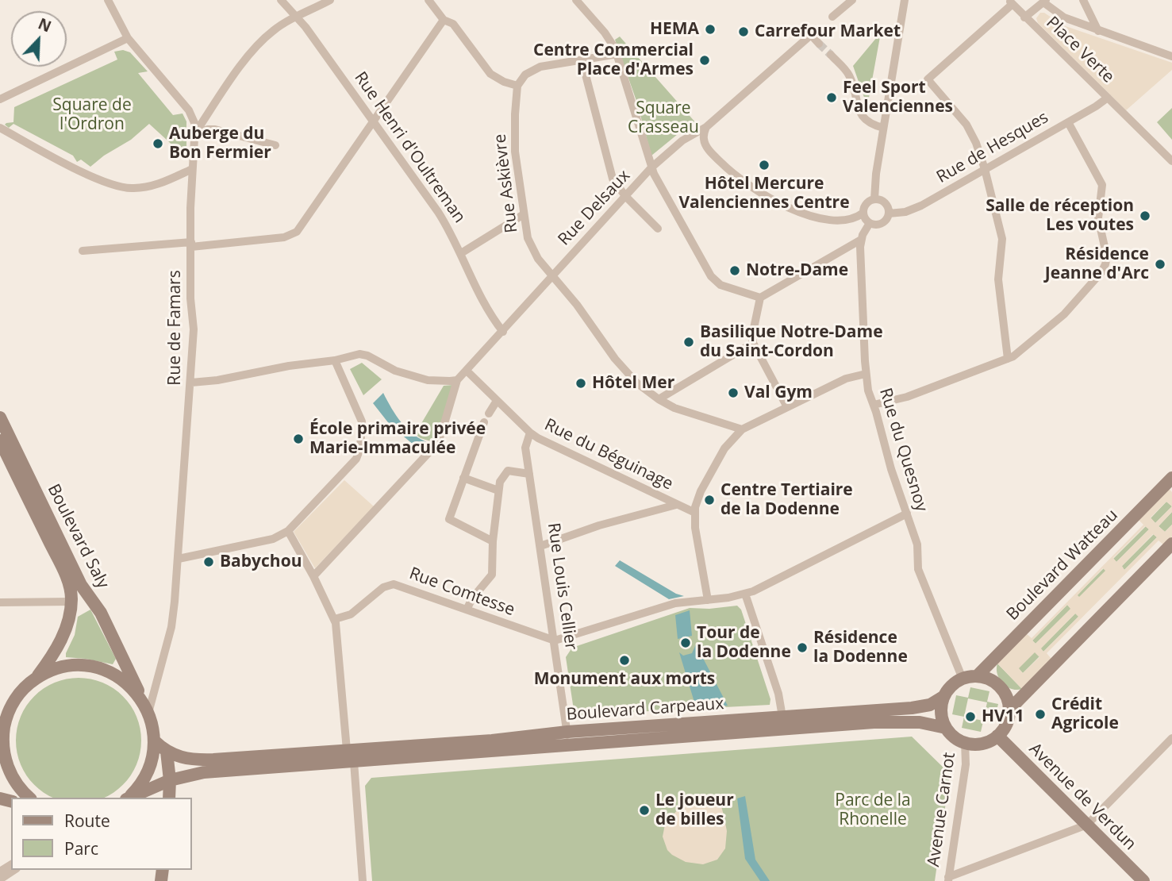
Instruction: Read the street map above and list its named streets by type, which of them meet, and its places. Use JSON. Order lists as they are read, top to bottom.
{
  "streets": {
    "main road": [
      "Boulevard Saly",
      "Boulevard Watteau",
      "Boulevard Carpeaux",
      "Avenue de Verdun"
    ],
    "street": [
      "Place Verte",
      "Rue Henri d'Oultreman",
      "Rue de Hesques",
      "Rue Askièvre",
      "Rue Delsaux",
      "Rue de Famars",
      "Rue du Quesnoy",
      "Rue du Béguinage",
      "Rue Louis Cellier",
      "Rue Comtesse",
      "Avenue Carnot"
    ]
  },
  "crossings": [
    ["Place Verte", "Rue de Hesques"],
    ["Rue Henri d'Oultreman", "Rue Delsaux"],
    ["Rue Henri d'Oultreman", "Rue de Famars"],
    ["Rue de Hesques", "Rue du Quesnoy"],
    ["Rue Askièvre", "Rue Delsaux"],
    ["Rue Delsaux", "Rue du Béguinage"],
    ["Rue de Famars", "Boulevard Saly"],
    ["Rue du Quesnoy", "Boulevard Watteau"],
    ["Rue du Quesnoy", "Boulevard Carpeaux"],
    ["Rue du Quesnoy", "Avenue de Verdun"],
    ["Rue du Quesnoy", "Avenue Carnot"],
    ["Rue du Béguinage", "Rue Louis Cellier"],
    ["Boulevard Saly", "Boulevard Carpeaux"],
    ["Boulevard Watteau", "Boulevard Carpeaux"],
    ["Boulevard Watteau", "Avenue de Verdun"],
    ["Boulevard Watteau", "Avenue Carnot"],
    ["Rue Louis Cellier", "Rue Comtesse"],
    ["Rue Louis Cellier", "Boulevard Carpeaux"],
    ["Boulevard Carpeaux", "Avenue de Verdun"],
    ["Boulevard Carpeaux", "Avenue Carnot"],
    ["Avenue de Verdun", "Avenue Carnot"]
  ],
  "parks": ["Square de l'Ordron", "Square Crasseau", "Parc de la Rhonelle"],
  "places": [
    "HEMA",
    "Carrefour Market",
    "Centre Commercial Place d'Armes",
    "Feel Sport Valenciennes",
    "Auberge du Bon Fermier",
    "Hôtel Mercure Valenciennes Centre",
    "Salle de réception Les voutes",
    "Résidence Jeanne d'Arc",
    "Notre-Dame",
    "Basilique Notre-Dame du Saint-Cordon",
    "Hôtel Mer",
    "Val Gym",
    "École primaire privée Marie-Immaculée",
    "Centre Tertiaire de la Dodenne",
    "Babychou",
    "Tour de la Dodenne",
    "Résidence la Dodenne",
    "Monument aux morts",
    "Crédit Agricole",
    "HV11",
    "Le joueur de billes"
  ],
  "legend": ["Route", "Parc"],
  "north": "top right"
}
